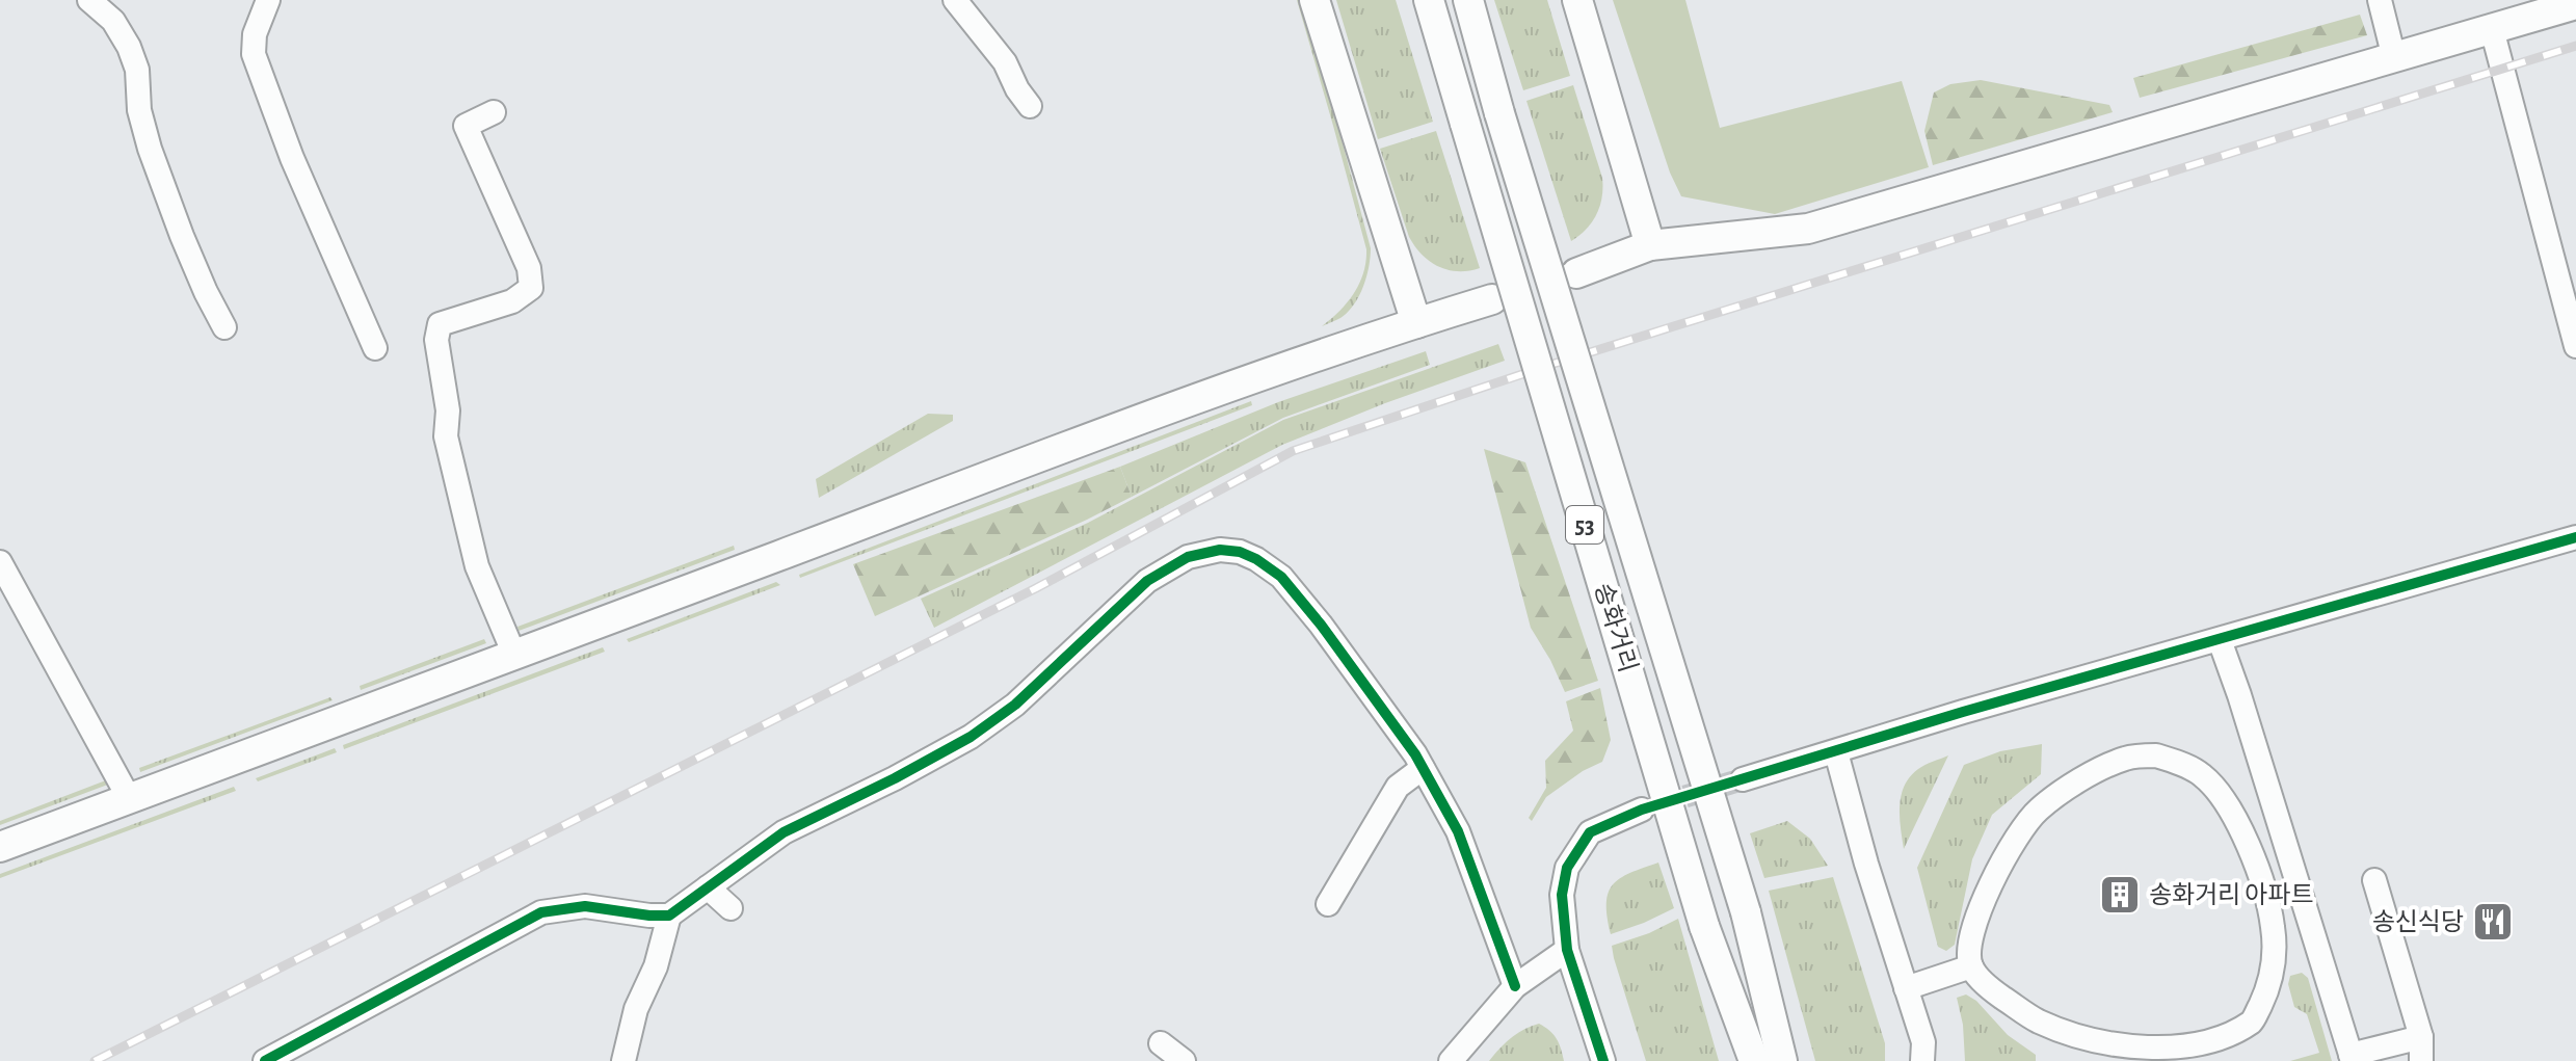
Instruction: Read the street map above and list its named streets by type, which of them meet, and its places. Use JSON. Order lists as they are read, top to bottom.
{
  "streets": {
    "main road": ["53", "송화거리"]
  },
  "places": {
    "building": ["송화거리 아파트"],
    "restaurant": ["송신식당"]
  }
}
